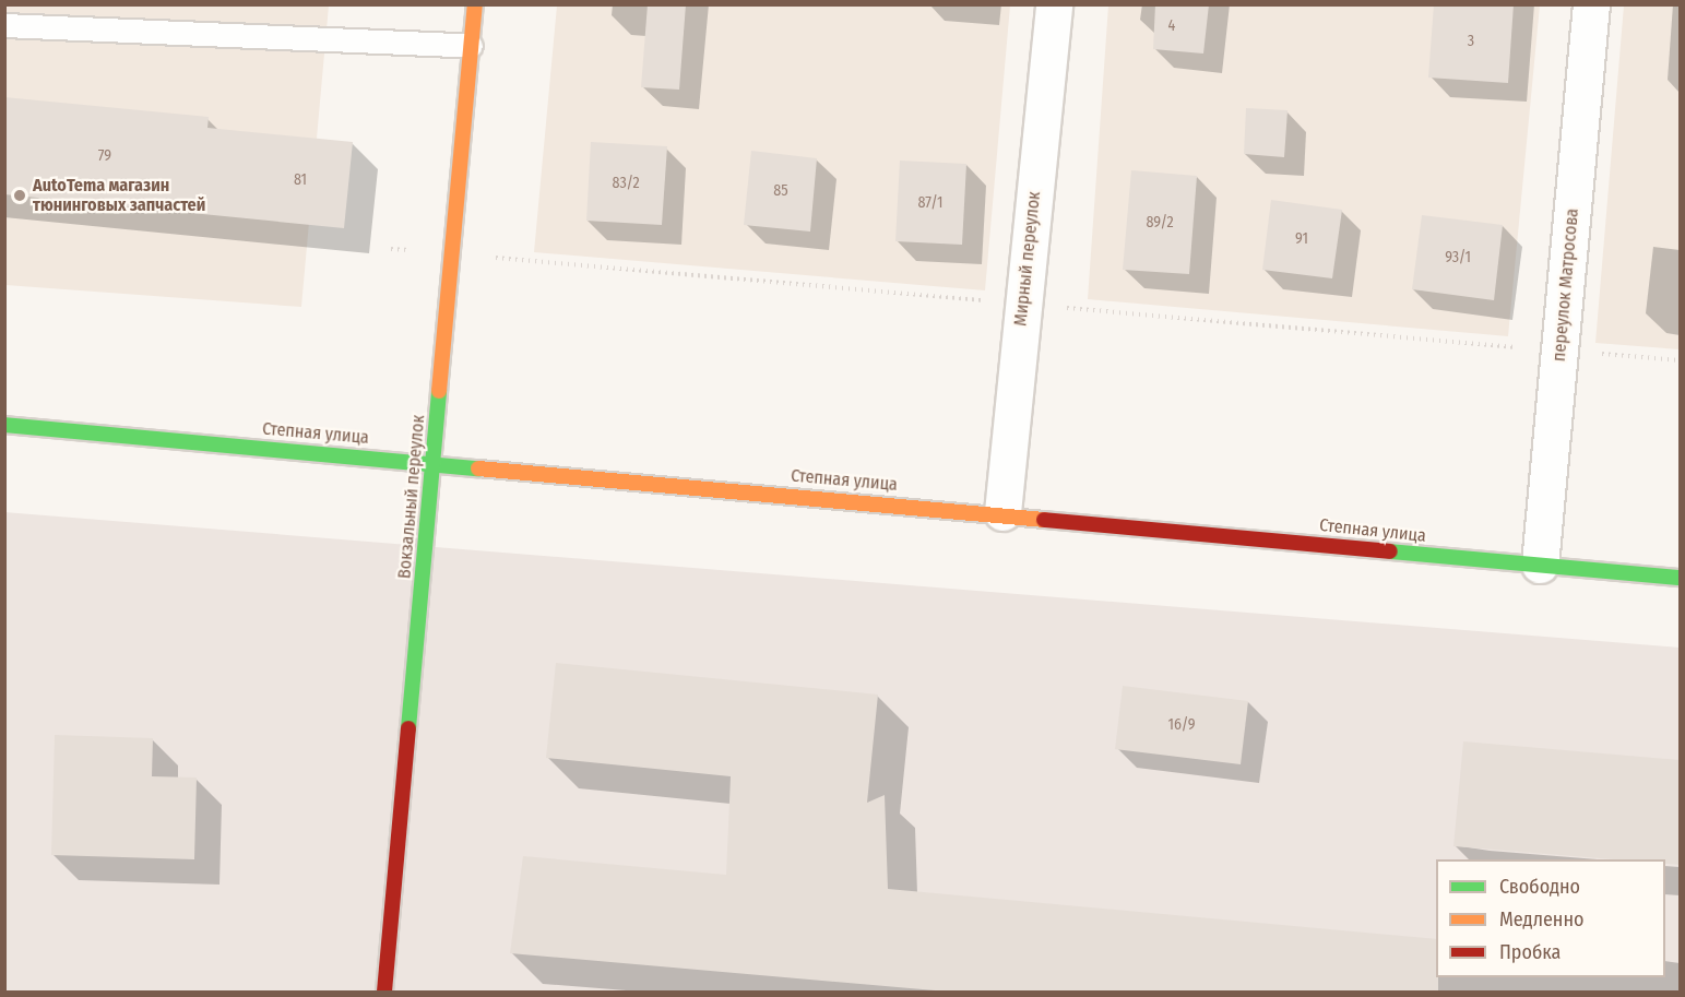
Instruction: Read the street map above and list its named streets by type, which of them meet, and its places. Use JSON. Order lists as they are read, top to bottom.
{
  "streets": {
    "main road": ["Степная улица", "Вокзальный переулок"],
    "street": ["Мирный переулок", "переулок Матросова"]
  },
  "crossings": [
    ["Мирный переулок", "Степная улица"],
    ["переулок Матросова", "Степная улица"],
    ["Степная улица", "Вокзальный переулок"]
  ],
  "places": ["AutoTema магазин тюнинговых запчастей"],
  "house_numbers": [
    "4",
    "3",
    "79",
    "81",
    "83/2",
    "85",
    "87/1",
    "89/2",
    "91",
    "93/1",
    "16/9"
  ],
  "legend": ["Свободно", "Медленно", "Пробка"]
}
